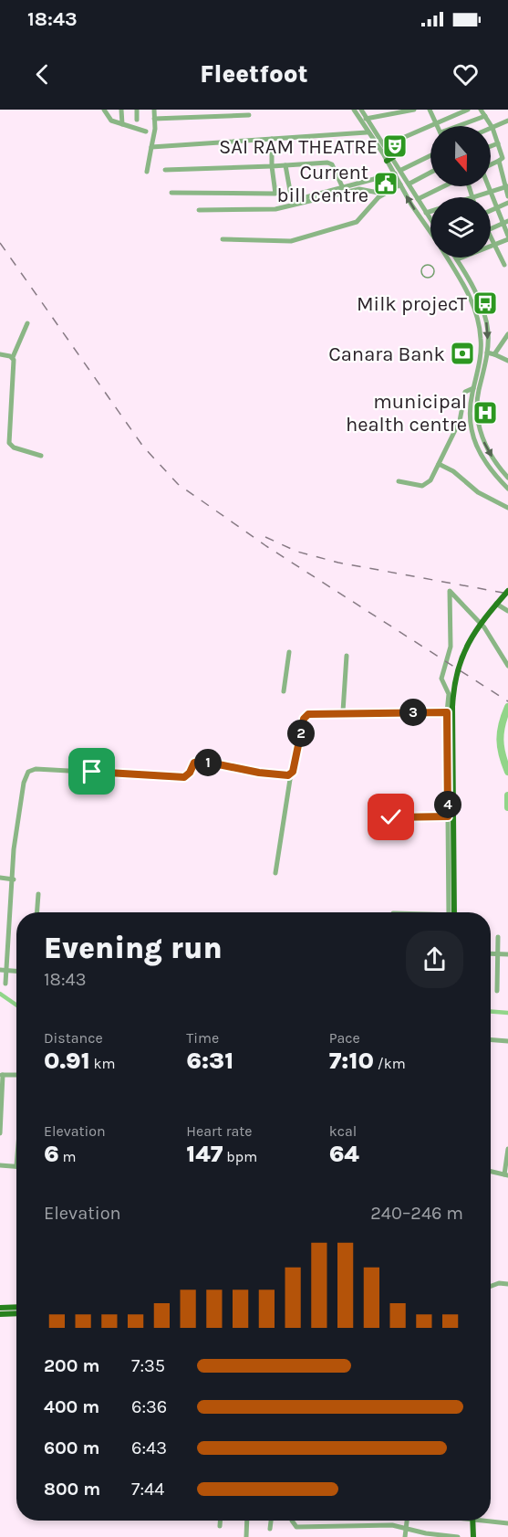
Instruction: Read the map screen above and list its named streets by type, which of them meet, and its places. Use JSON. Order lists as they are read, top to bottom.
{
  "places": {
    "theatre": ["SAI RAM THEATRE"],
    "public building": ["Current bill centre"],
    "bus stop": ["Milk projecT"],
    "bank": ["Canara Bank"],
    "hospital": ["municipal health centre"]
  },
  "north": "bottom",
  "page": {
    "status": "18:43",
    "header": "Fleetfoot",
    "pins": [
      "3",
      "2",
      "1",
      "4"
    ],
    "heading": ["Evening run", "18:43"],
    "stats": [
      ["Distance", "0.91 km"],
      ["Time", "6:31"],
      ["Pace", "7:10 /km"],
      ["Elevation", "6 m"],
      ["Heart rate", "147 bpm"],
      ["kcal", "64"]
    ],
    "chart": ["Elevation", "240–246 m"],
    "list": [
      {
        "name": "200 m",
        "note": "7:35"
      },
      {
        "name": "400 m",
        "note": "6:36"
      },
      {
        "name": "600 m",
        "note": "6:43"
      },
      {
        "name": "800 m",
        "note": "7:44"
      }
    ]
  }
}
